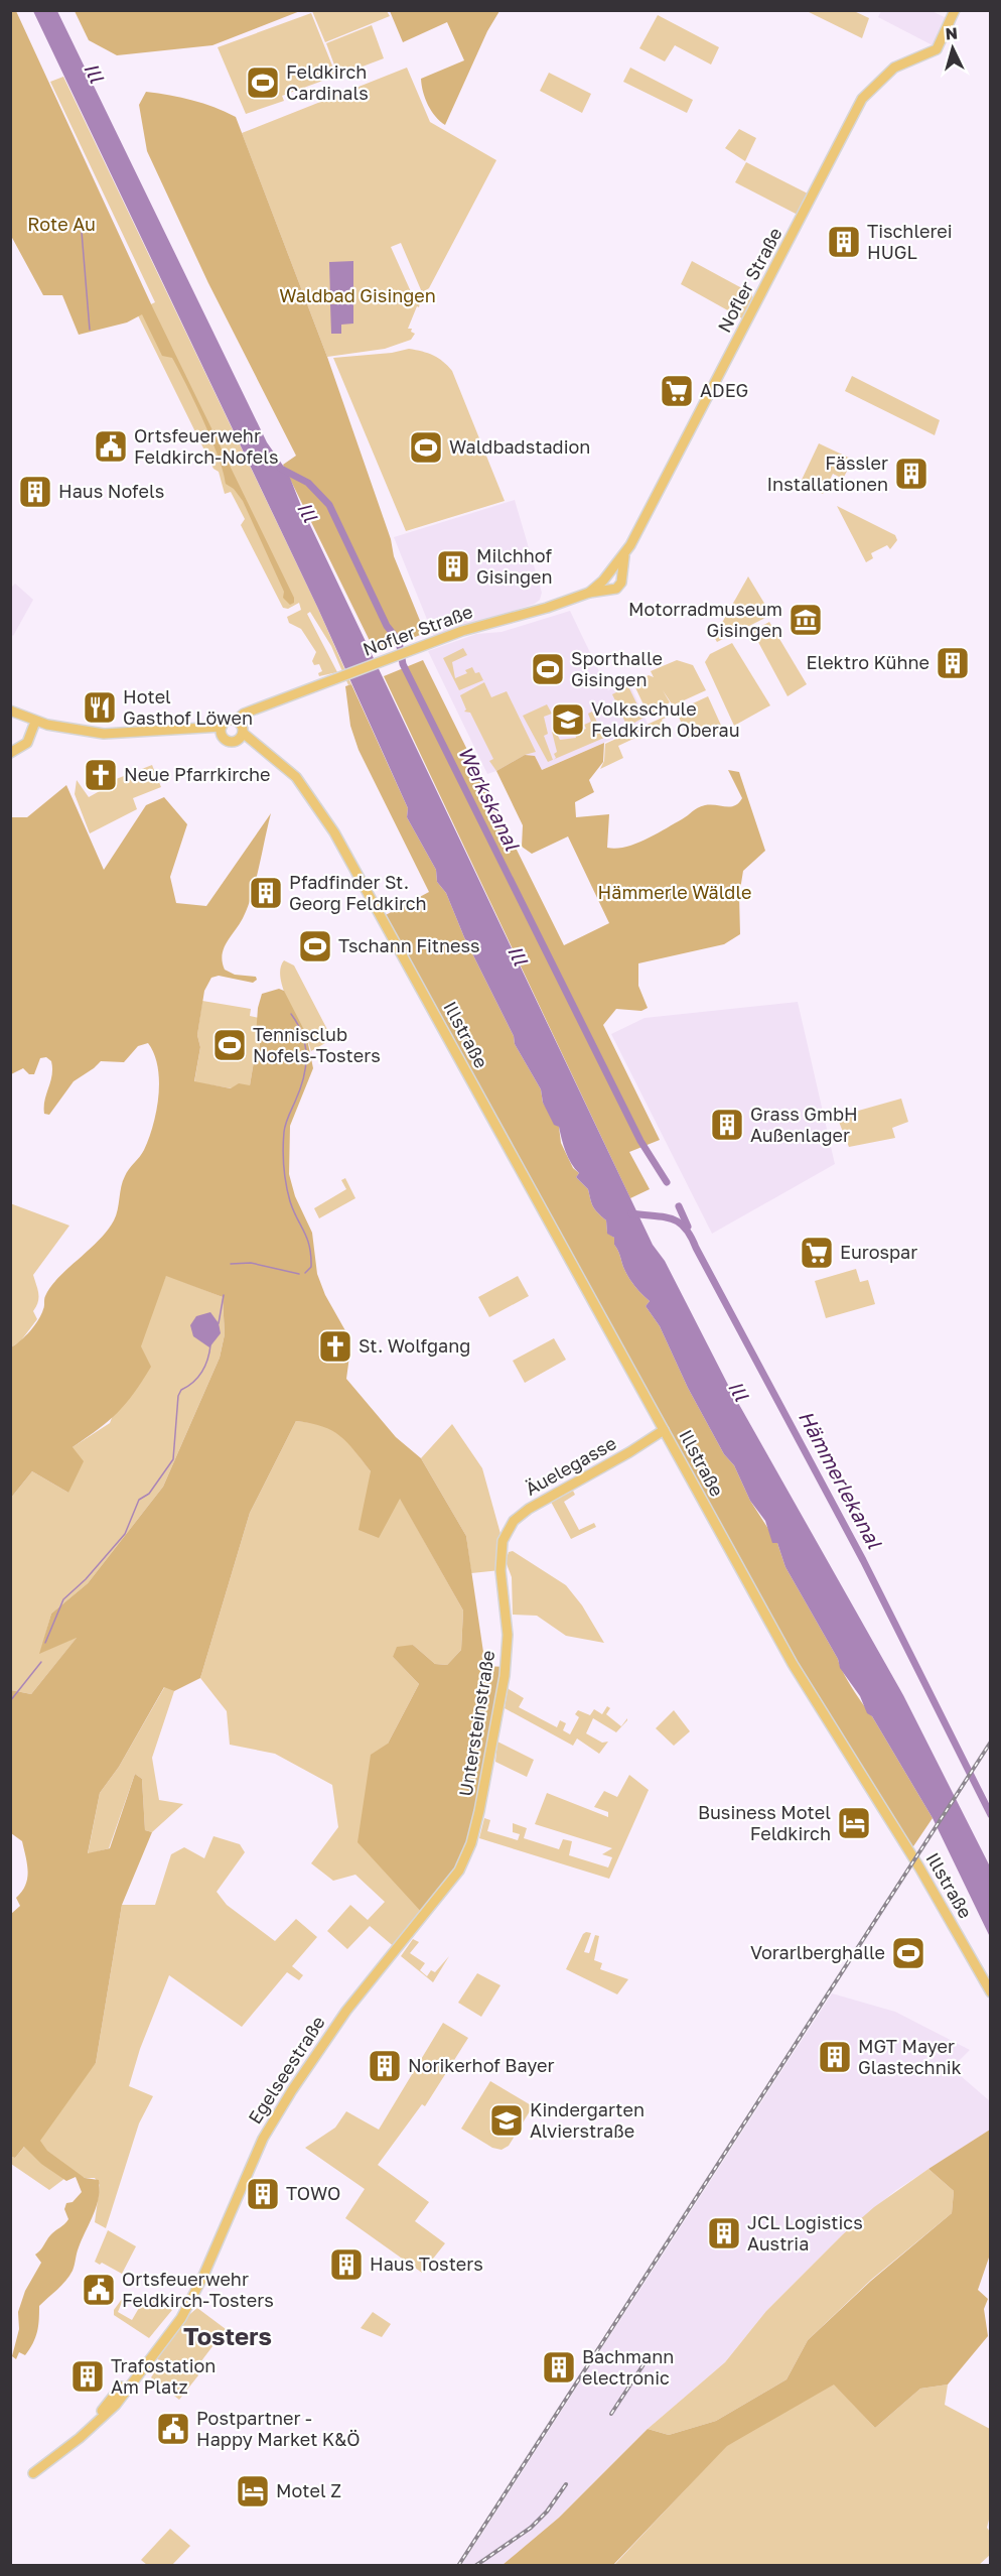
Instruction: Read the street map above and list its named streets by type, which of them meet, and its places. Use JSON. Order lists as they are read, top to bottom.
{
  "streets": {
    "main road": [
      "Nofler Straße",
      "Illstraße",
      "Äuelegasse",
      "Untersteinstraße",
      "Egelseestraße"
    ]
  },
  "crossings": [
    ["Nofler Straße", "Illstraße"],
    ["Illstraße", "Äuelegasse"],
    ["Äuelegasse", "Untersteinstraße"],
    ["Untersteinstraße", "Egelseestraße"]
  ],
  "districts": ["Tosters"],
  "water": ["Ill", "Werkskanal", "Hämmerlekanal"],
  "parks": ["Rote Au", "Waldbad Gisingen", "Hämmerle Wäldle"],
  "places": {
    "sports": [
      "Feldkirch Cardinals",
      "Waldbadstadion",
      "Sporthalle Gisingen",
      "Tschann Fitness",
      "Tennisclub Nofels-Tosters",
      "Vorarlberghalle"
    ],
    "building": [
      "Tischlerei HUGL",
      "Fässler Installationen",
      "Haus Nofels",
      "Milchhof Gisingen",
      "Elektro Kühne",
      "Pfadfinder St. Georg Feldkirch",
      "Grass GmbH Außenlager",
      "MGT Mayer Glastechnik",
      "Norikerhof Bayer",
      "TOWO",
      "JCL Logistics Austria",
      "Haus Tosters",
      "Bachmann electronic",
      "Trafostation Am Platz"
    ],
    "supermarket": ["ADEG", "Eurospar"],
    "public building": ["Ortsfeuerwehr Feldkirch-Nofels", "Ortsfeuerwehr Feldkirch-Tosters", "Postpartner - Happy Market K&Ö"],
    "museum": ["Motorradmuseum Gisingen"],
    "restaurant": ["Hotel Gasthof Löwen"],
    "school or university": ["Volksschule Feldkirch Oberau", "Kindergarten Alvierstraße"],
    "church": ["Neue Pfarrkirche", "St. Wolfgang"],
    "hotel": ["Business Motel Feldkirch", "Motel Z"]
  },
  "north": "top"
}
